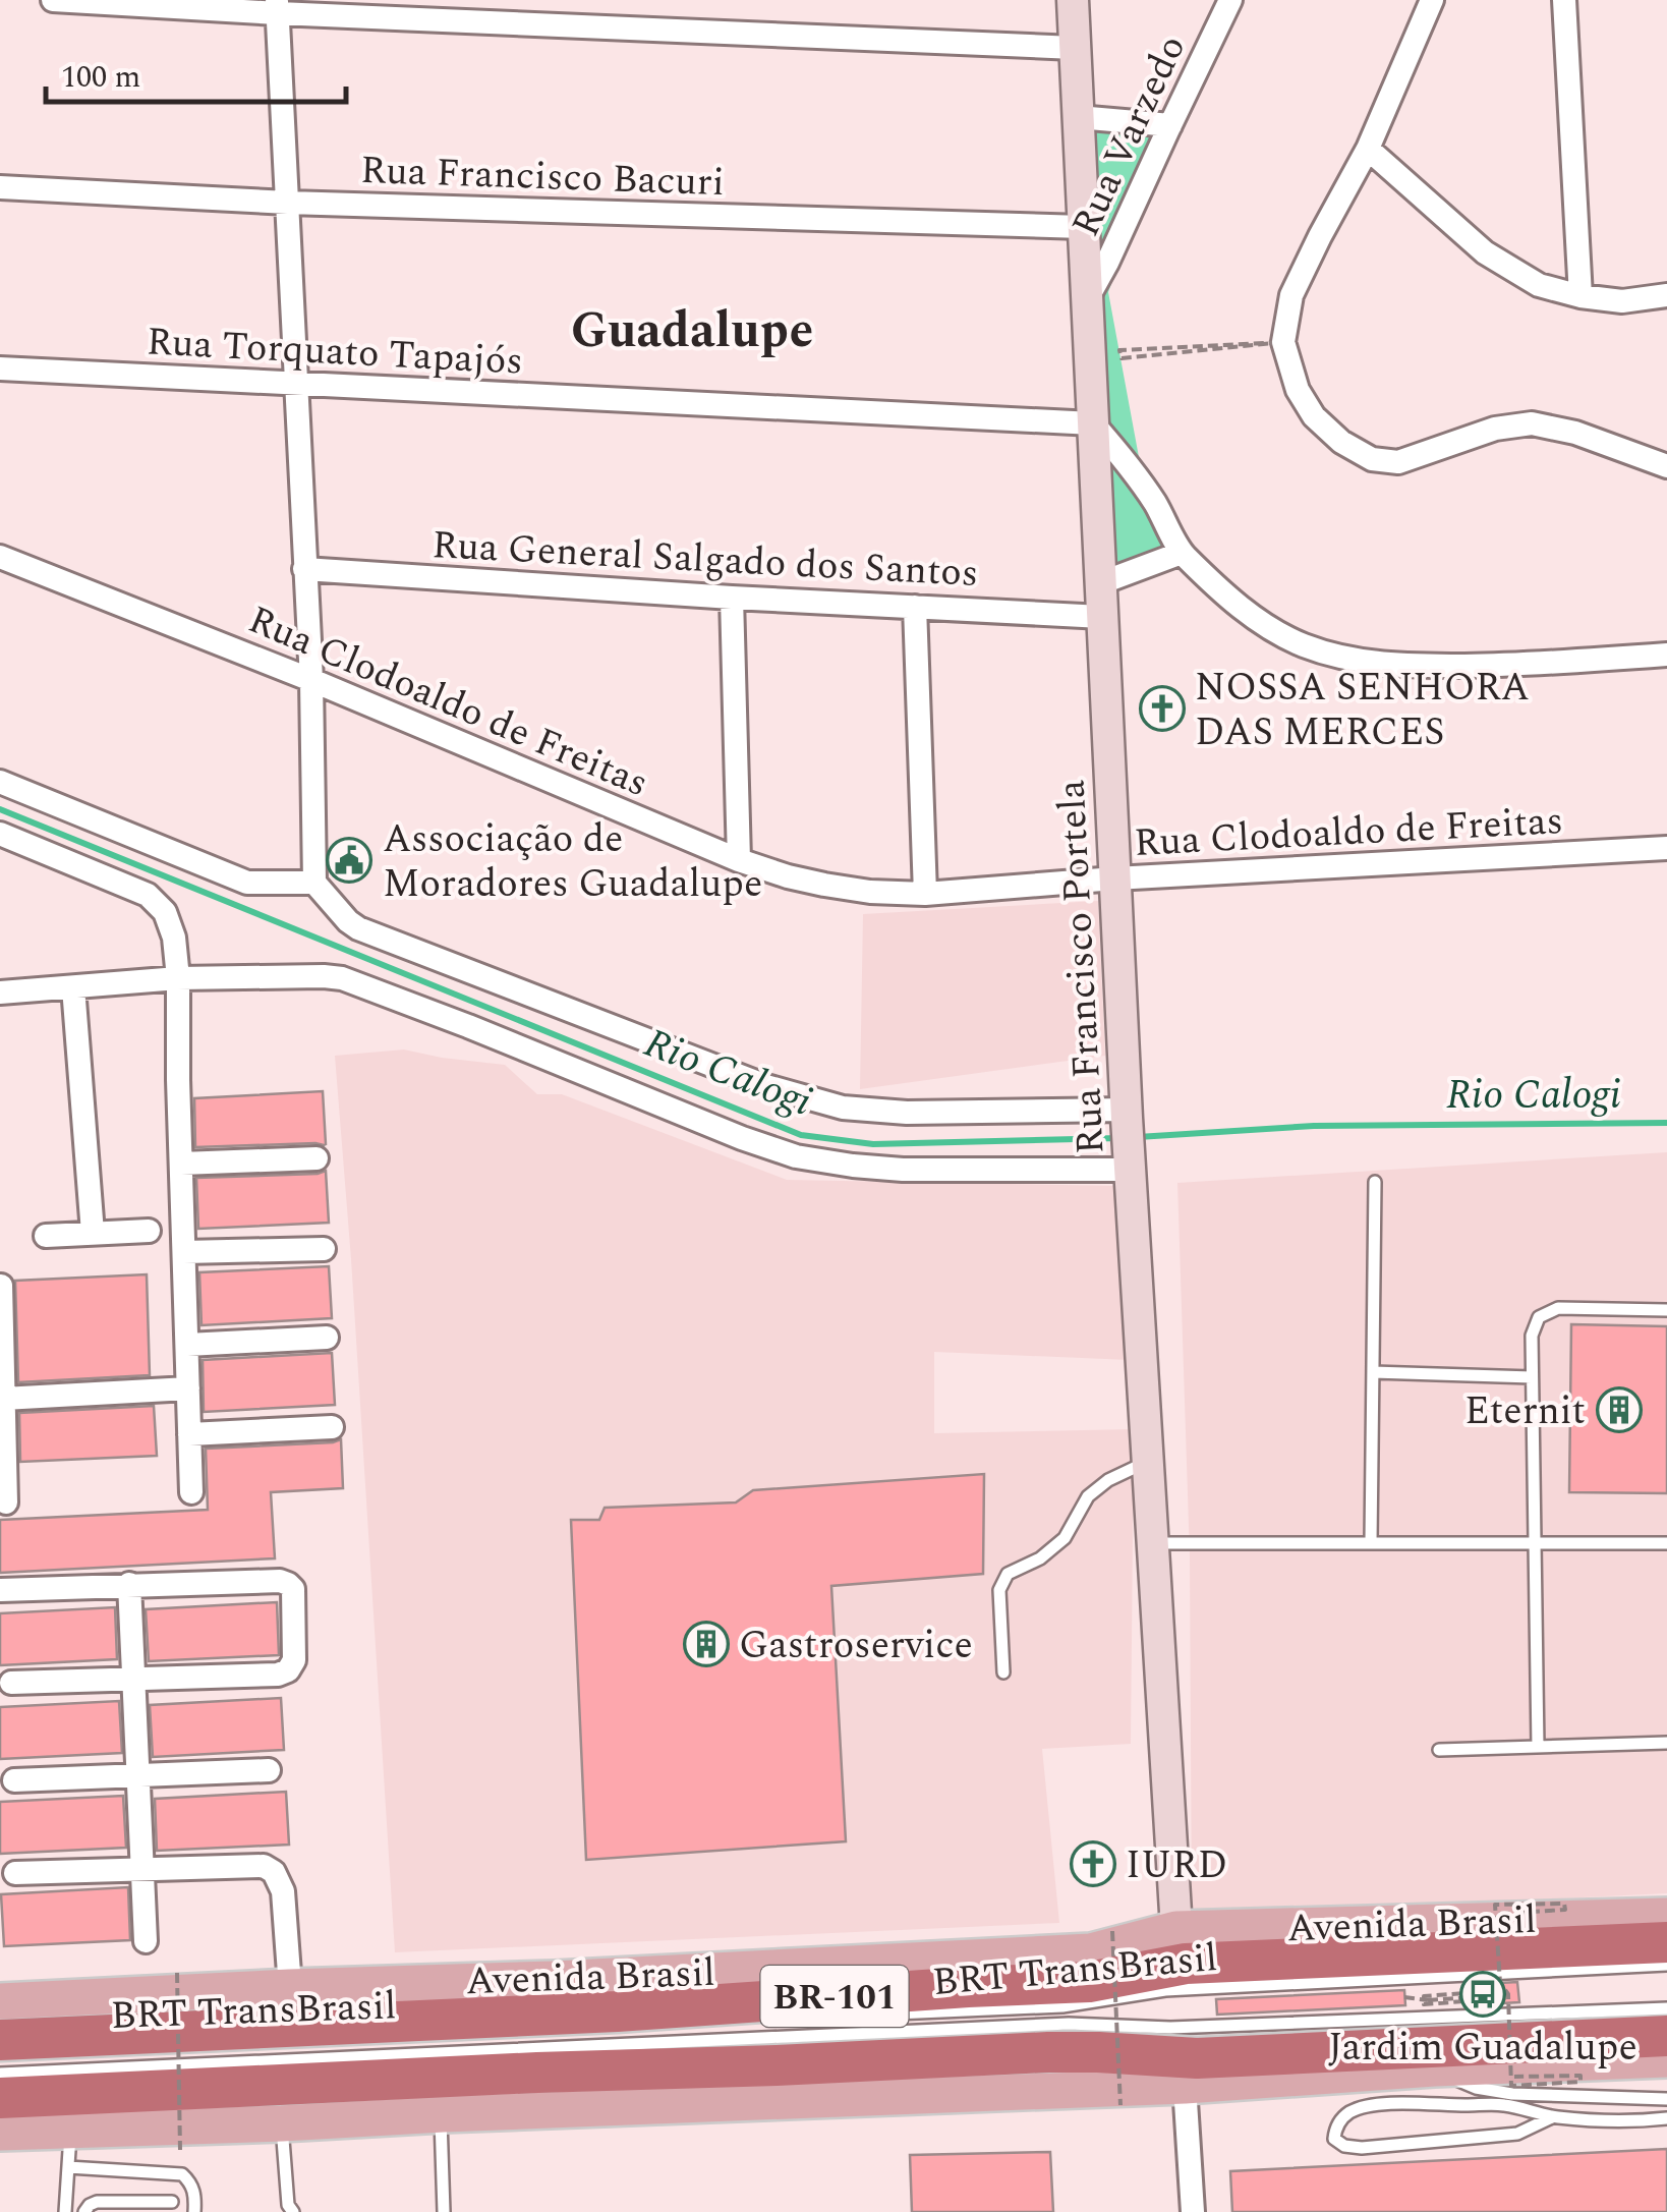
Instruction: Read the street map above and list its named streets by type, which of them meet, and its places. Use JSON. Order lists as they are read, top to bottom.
{
  "streets": {
    "highway": ["Avenida Brasil", "BR-101"],
    "street": [
      "Rua Varzedo",
      "Rua Francisco Bacuri",
      "Rua Torquato Tapajós",
      "Rua General Salgado dos Santos",
      "Rua Clodoaldo de Freitas",
      "Rua Francisco Portela"
    ],
    "lane": ["BRT TransBrasil"]
  },
  "crossings": [
    ["Rua Varzedo", "Rua Francisco Portela"],
    ["Rua Francisco Bacuri", "Rua Francisco Portela"],
    ["Rua Torquato Tapajós", "Rua Francisco Portela"],
    ["Rua General Salgado dos Santos", "Rua Francisco Portela"],
    ["Rua Clodoaldo de Freitas", "Rua Francisco Portela"],
    ["Rua Francisco Portela", "Avenida Brasil"]
  ],
  "districts": ["Guadalupe"],
  "water": ["Rio Calogi"],
  "places": {
    "church": ["NOSSA SENHORA DAS MERCES", "IURD"],
    "public building": ["Associação de Moradores Guadalupe"],
    "building": ["Eternit", "Gastroservice"],
    "bus stop": ["Jardim Guadalupe"]
  },
  "scale_bar": "100 m"
}
